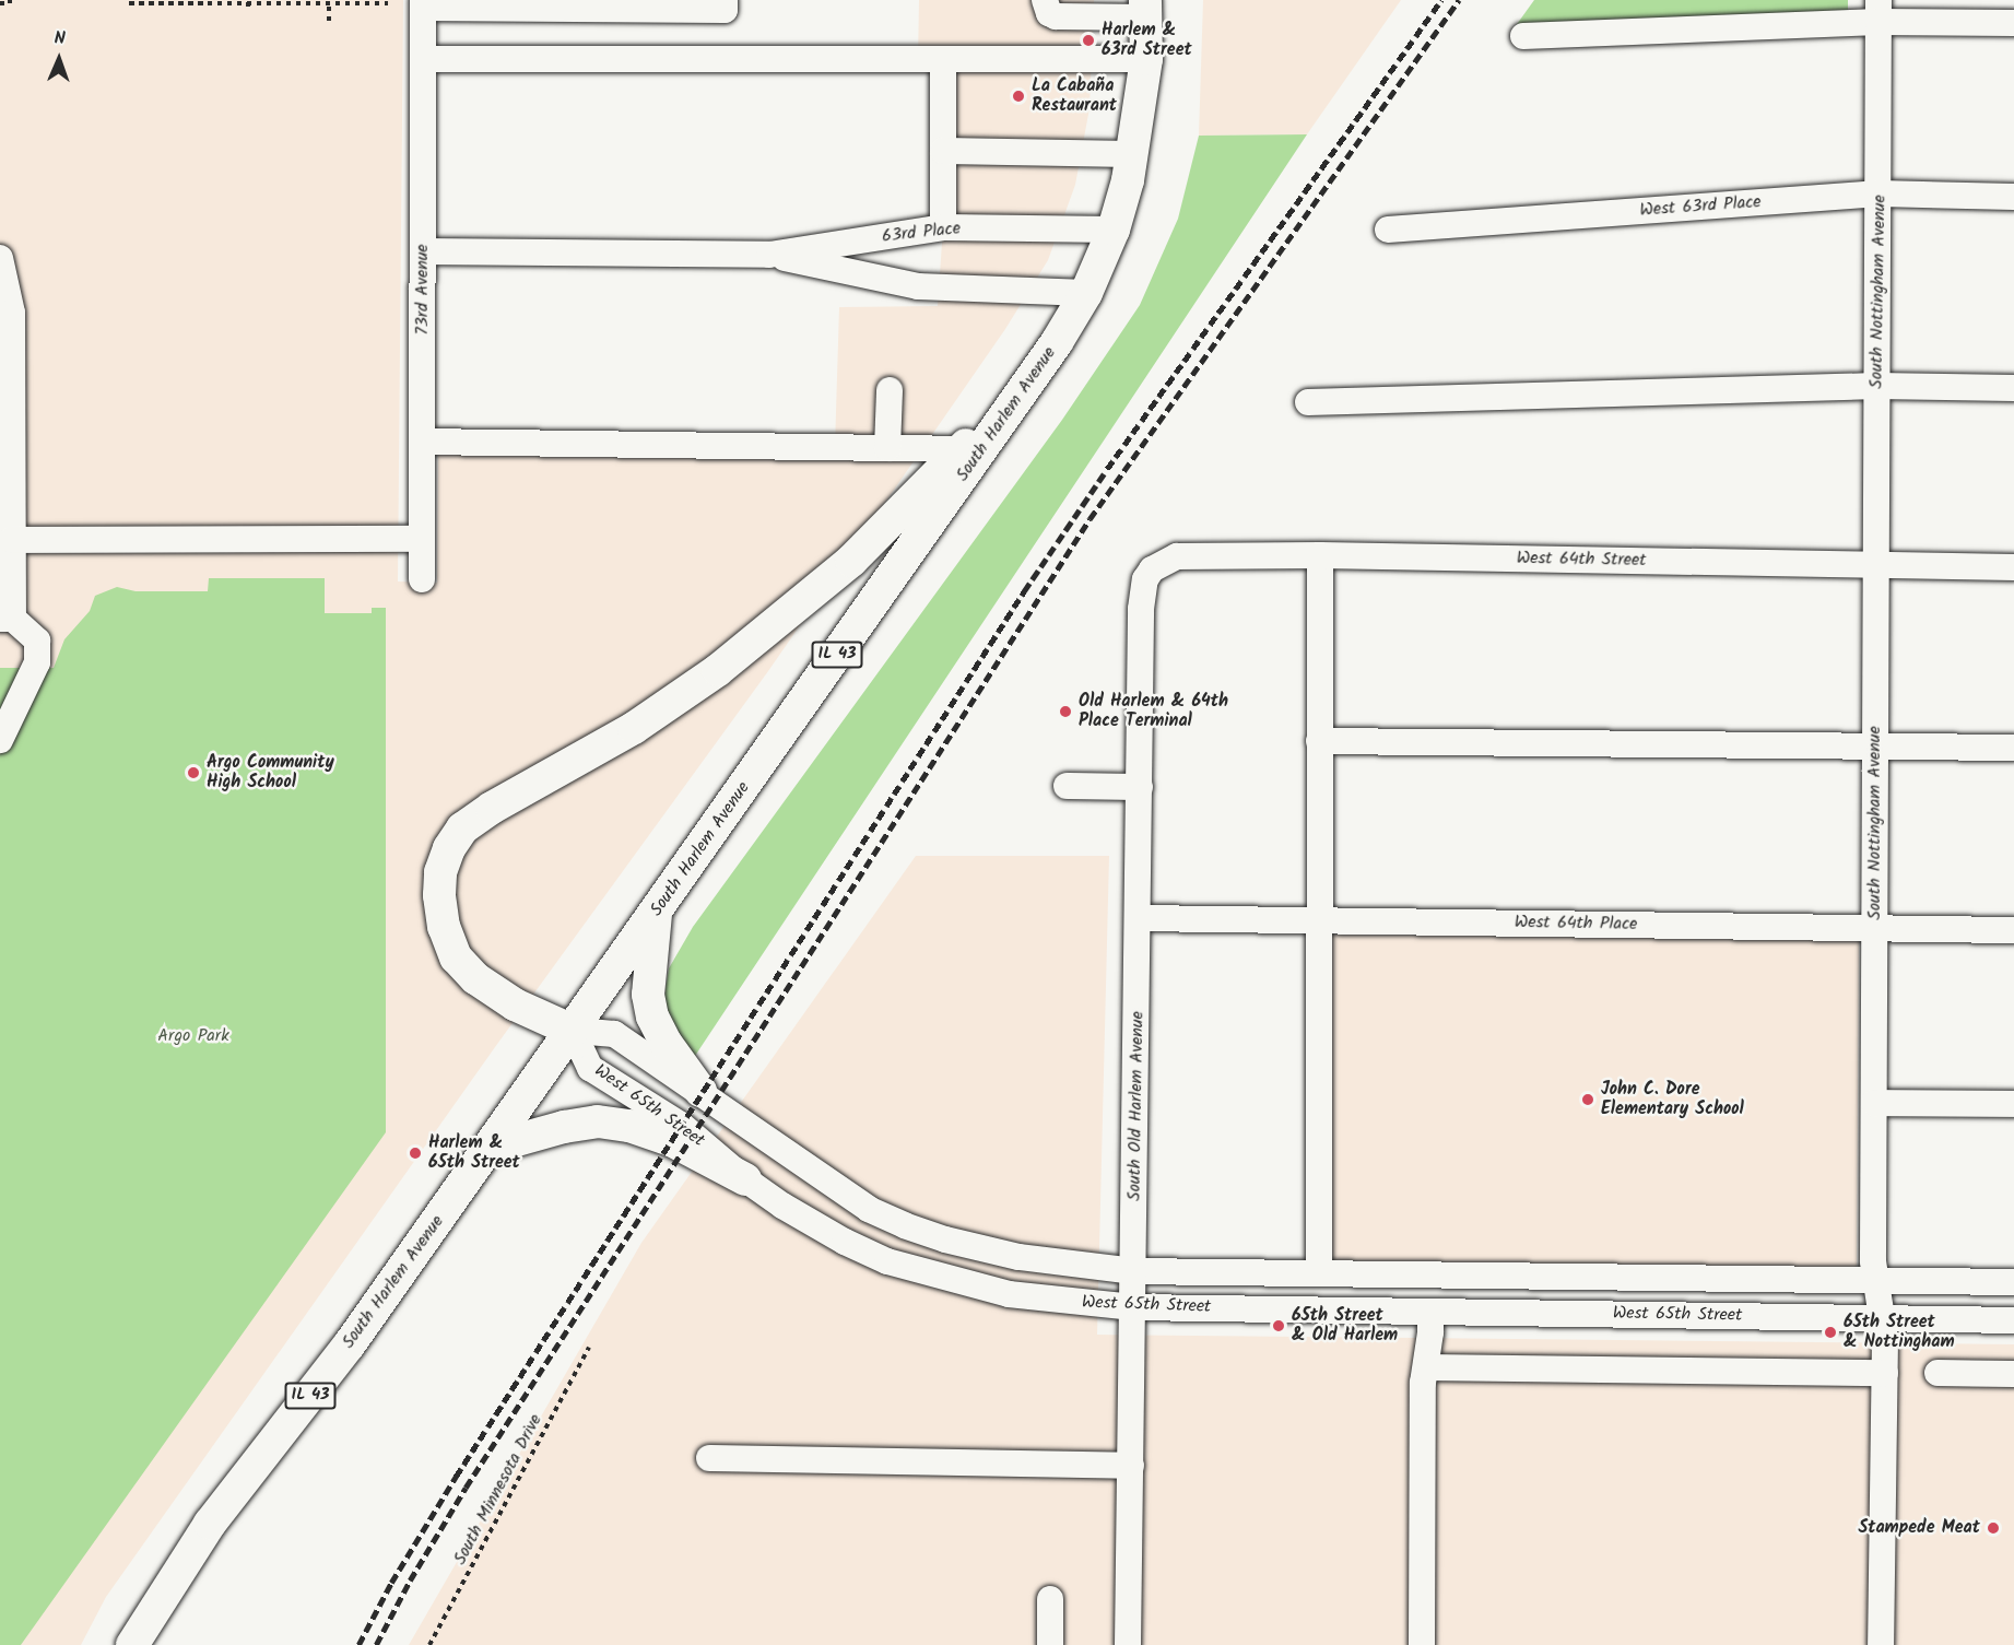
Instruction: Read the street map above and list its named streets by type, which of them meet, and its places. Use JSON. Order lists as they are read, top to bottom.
{
  "streets": {
    "main road": ["South Harlem Avenue", "IL 43"],
    "street": [
      "West 63rd Place",
      "63rd Place",
      "73rd Avenue",
      "South Nottingham Avenue",
      "West 64th Street",
      "West 64th Place",
      "West 65th Street",
      "South Old Harlem Avenue"
    ],
    "path": ["South Minnesota Drive"]
  },
  "crossings": [
    ["West 63rd Place", "South Nottingham Avenue"],
    ["63rd Place", "73rd Avenue"],
    ["63rd Place", "South Harlem Avenue"],
    ["South Nottingham Avenue", "West 64th Street"],
    ["South Nottingham Avenue", "West 64th Place"],
    ["South Nottingham Avenue", "West 65th Street"],
    ["South Harlem Avenue", "West 65th Street"],
    ["West 64th Street", "South Old Harlem Avenue"],
    ["West 64th Place", "South Old Harlem Avenue"],
    ["West 65th Street", "South Old Harlem Avenue"]
  ],
  "parks": ["Argo Park"],
  "places": [
    "Harlem & 63rd Street",
    "La Cabaña Restaurant",
    "Old Harlem & 64th Place Terminal",
    "Argo Community High School",
    "John C. Dore Elementary School",
    "Harlem & 65th Street",
    "65th Street & Old Harlem",
    "65th Street & Nottingham",
    "Stampede Meat"
  ],
  "north": "top"
}
